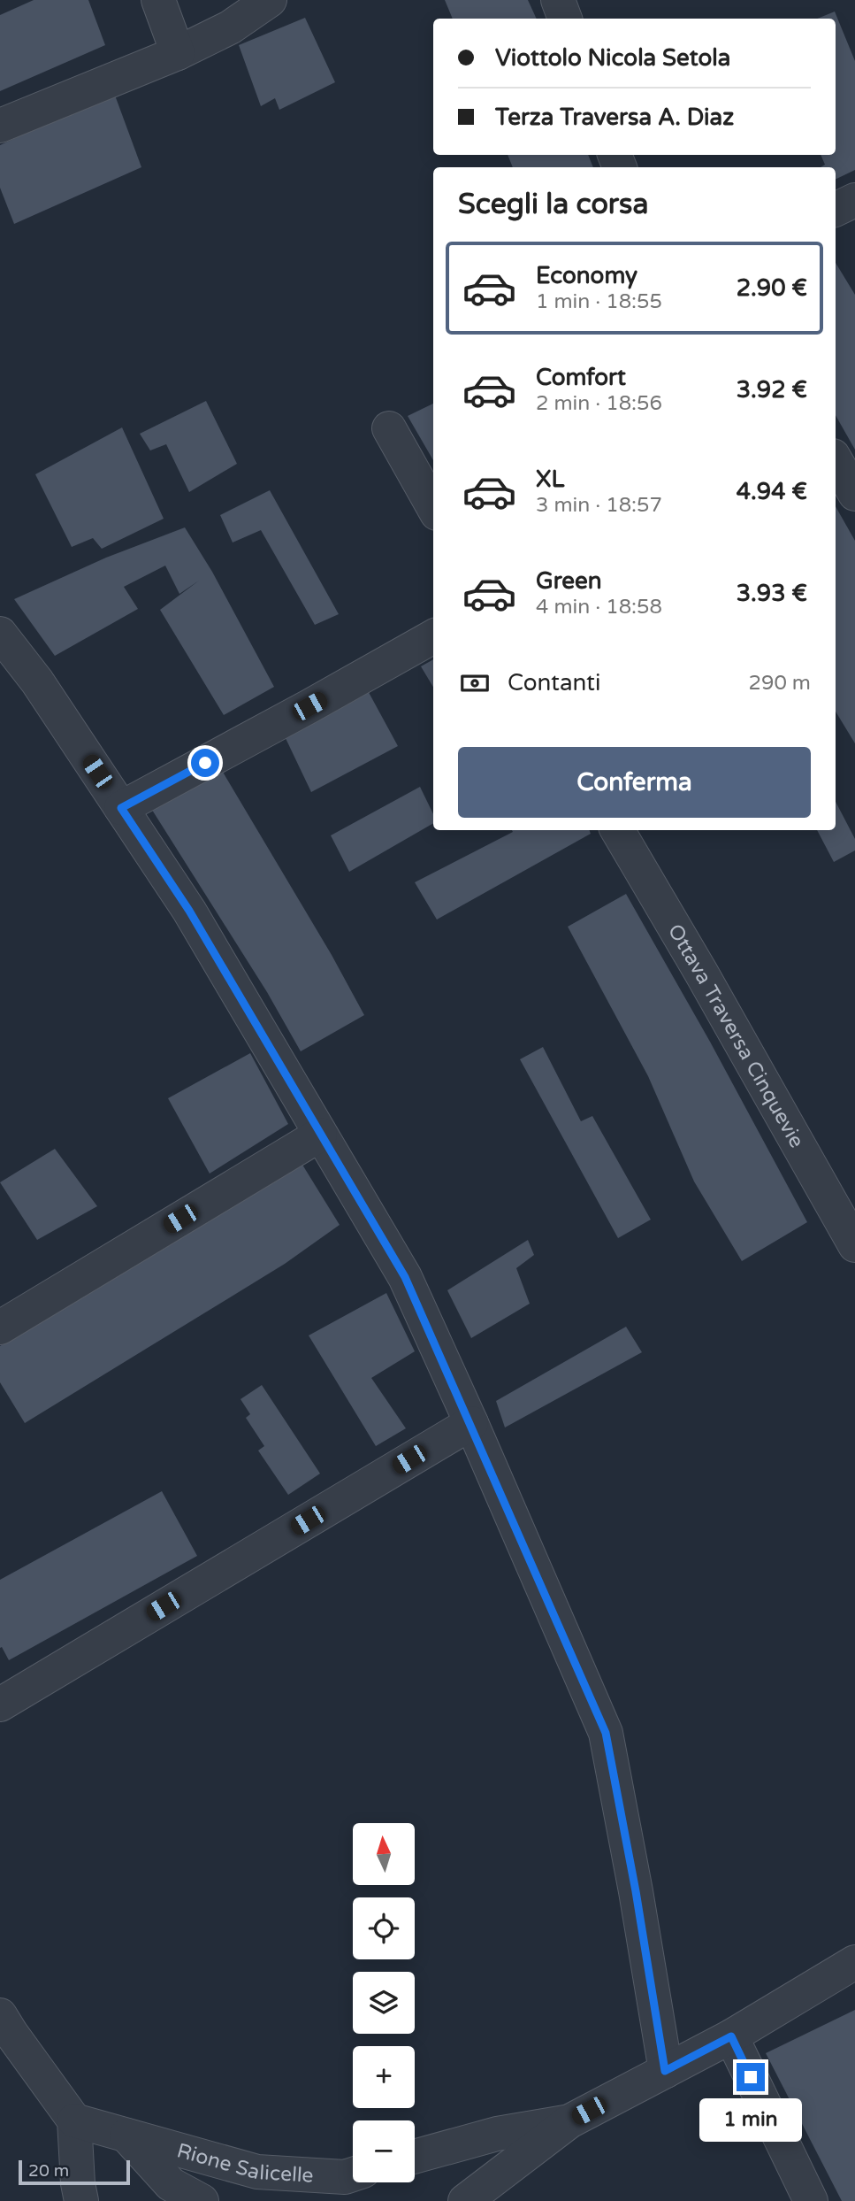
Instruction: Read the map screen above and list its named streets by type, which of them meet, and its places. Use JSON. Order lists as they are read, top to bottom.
{
  "streets": {
    "street": ["Ottava Traversa Cinquevie", "Rione Salicelle"]
  },
  "scale_bar": "20 m",
  "north": "top",
  "page": {
    "banner": ["Viottolo Nicola Setola", "Terza Traversa A. Diaz"],
    "heading": "Scegli la corsa",
    "list": [
      {
        "name": "Economy",
        "note": "1 min · 18:55",
        "value": "2.90 €"
      },
      {
        "name": "Comfort",
        "note": "2 min · 18:56",
        "value": "3.92 €"
      },
      {
        "name": "XL",
        "note": "3 min · 18:57",
        "value": "4.94 €"
      },
      {
        "name": "Green",
        "note": "4 min · 18:58",
        "value": "3.93 €"
      }
    ],
    "pay": ["Contanti", "290 m"],
    "buttons": "Conferma",
    "map_buttons": ["+", "−"],
    "bubble": "1 min",
    "scale": "20 m"
  }
}
